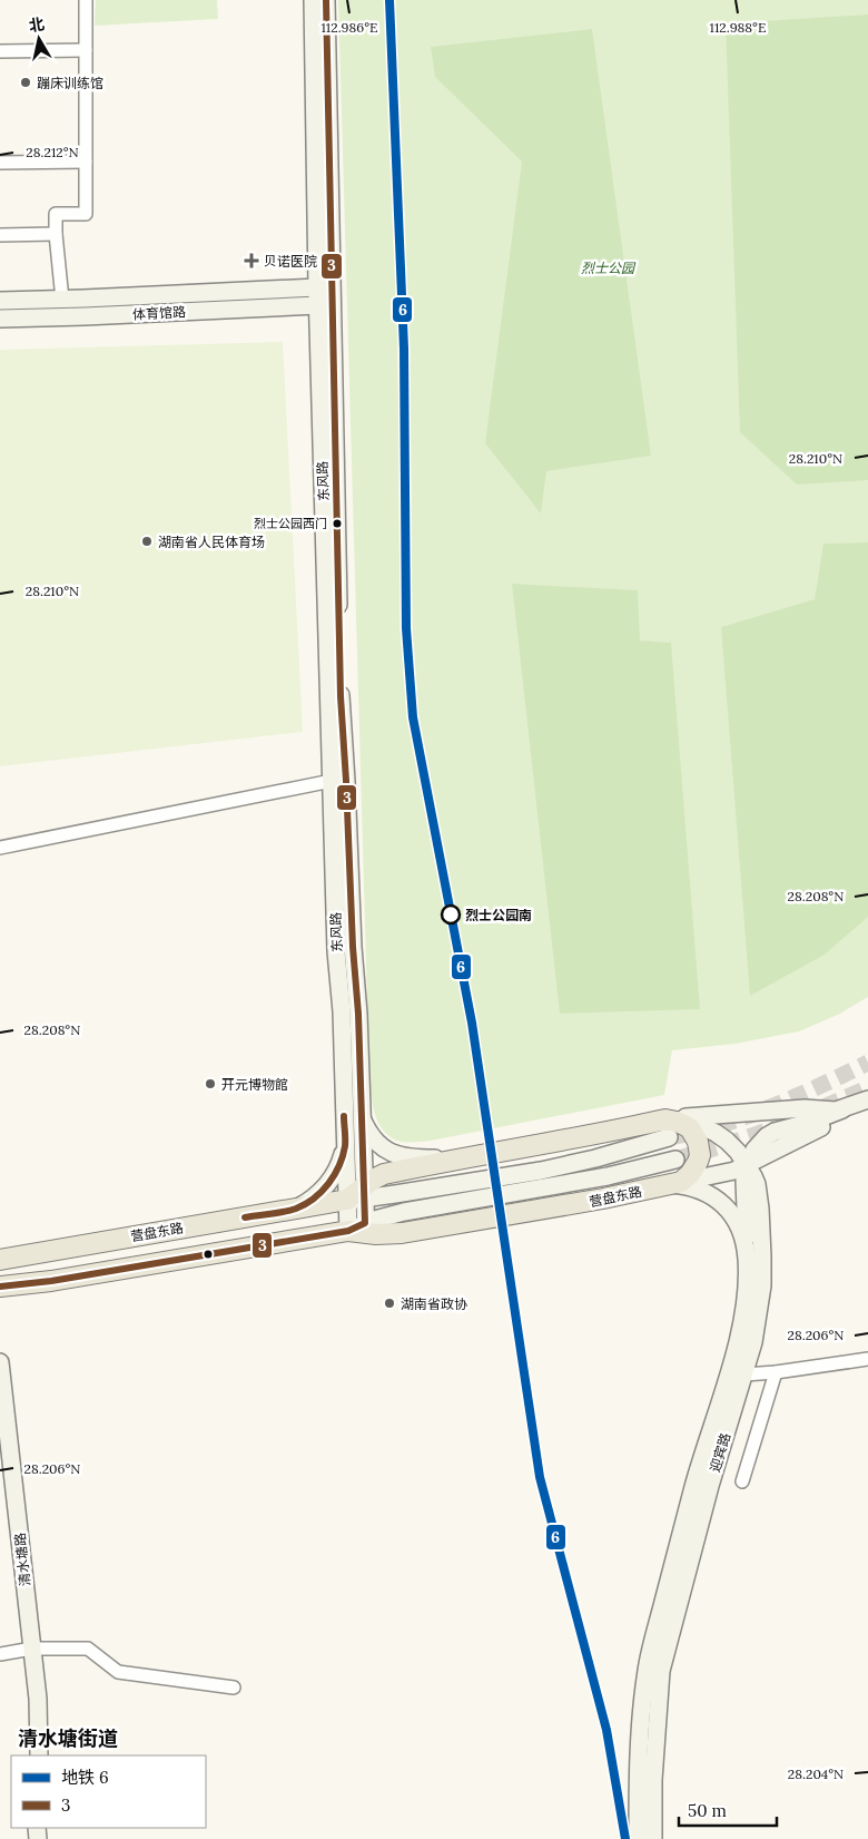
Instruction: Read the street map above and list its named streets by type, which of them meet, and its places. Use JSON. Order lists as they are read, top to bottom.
{
  "streets": {
    "main road": [
      "体育馆路",
      "东风路",
      "营盘东路",
      "迎宾路",
      "清水塘路"
    ]
  },
  "crossings": [
    ["体育馆路", "东风路"],
    ["东风路", "营盘东路"],
    ["营盘东路", "迎宾路"]
  ],
  "districts": ["清水塘街道"],
  "parks": ["烈士公园"],
  "places": {
    "other": [
      "蹦床训练馆",
      "烈士公园西门",
      "湖南省人民体育场",
      "烈士公园南",
      "开元博物館",
      "湖南省政协"
    ],
    "health": ["贝诺医院"]
  },
  "lines": ["metro line 6", "transit line 3"],
  "legend": ["地铁 6", "3"],
  "scale_bar": "50 m",
  "north": "top",
  "coordinates": [
    "112.988°E",
    "112.986°E",
    "28.212°N",
    "28.210°N",
    "28.208°N",
    "28.206°N",
    "28.204°N"
  ]
}
